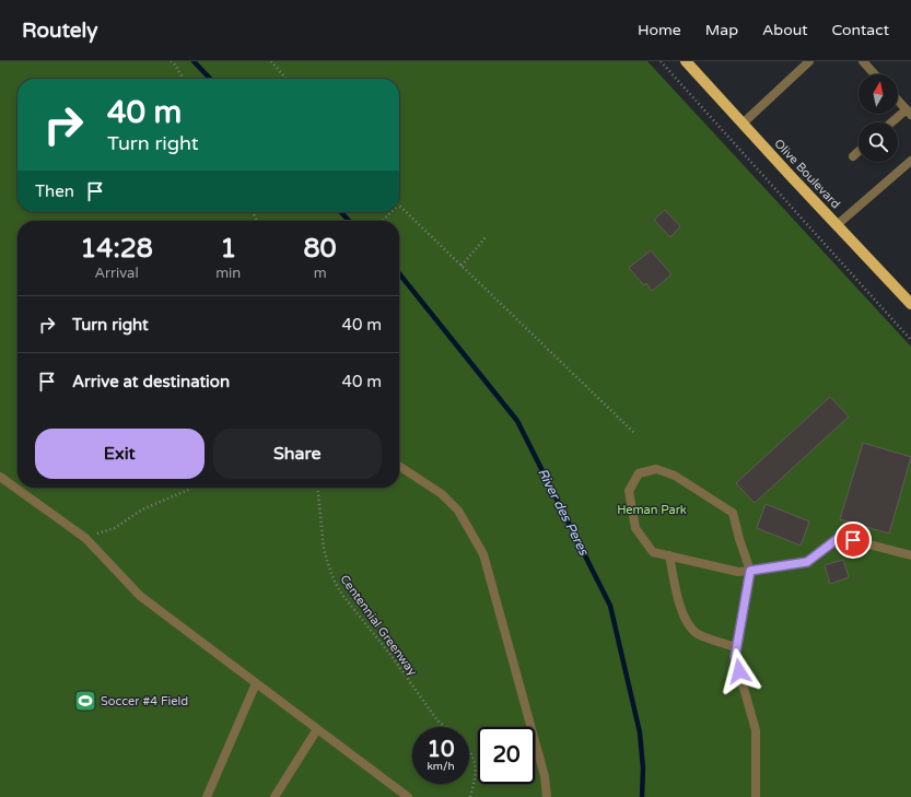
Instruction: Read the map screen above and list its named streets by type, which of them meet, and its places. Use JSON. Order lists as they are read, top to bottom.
{
  "streets": {
    "main road": ["Olive Boulevard"],
    "path": ["Centennial Greenway"]
  },
  "water": ["River des Peres"],
  "parks": ["Heman Park"],
  "places": {
    "sports": ["Soccer #4 Field"]
  },
  "north": "top",
  "page": {
    "header": "Routely",
    "nav": [
      "Home",
      "Map",
      "About",
      "Contact"
    ],
    "turn": ["40 m", "Turn right"],
    "then": "Then",
    "eta": [
      "14:28",
      "Arrival",
      "1",
      "min",
      "80",
      "m"
    ],
    "list": [
      {
        "name": "Turn right",
        "value": "40 m"
      },
      {
        "name": "Arrive at destination",
        "value": "40 m"
      }
    ],
    "buttons": ["Exit", "Share"],
    "speed": "10 km/h",
    "limit": "20"
  }
}
